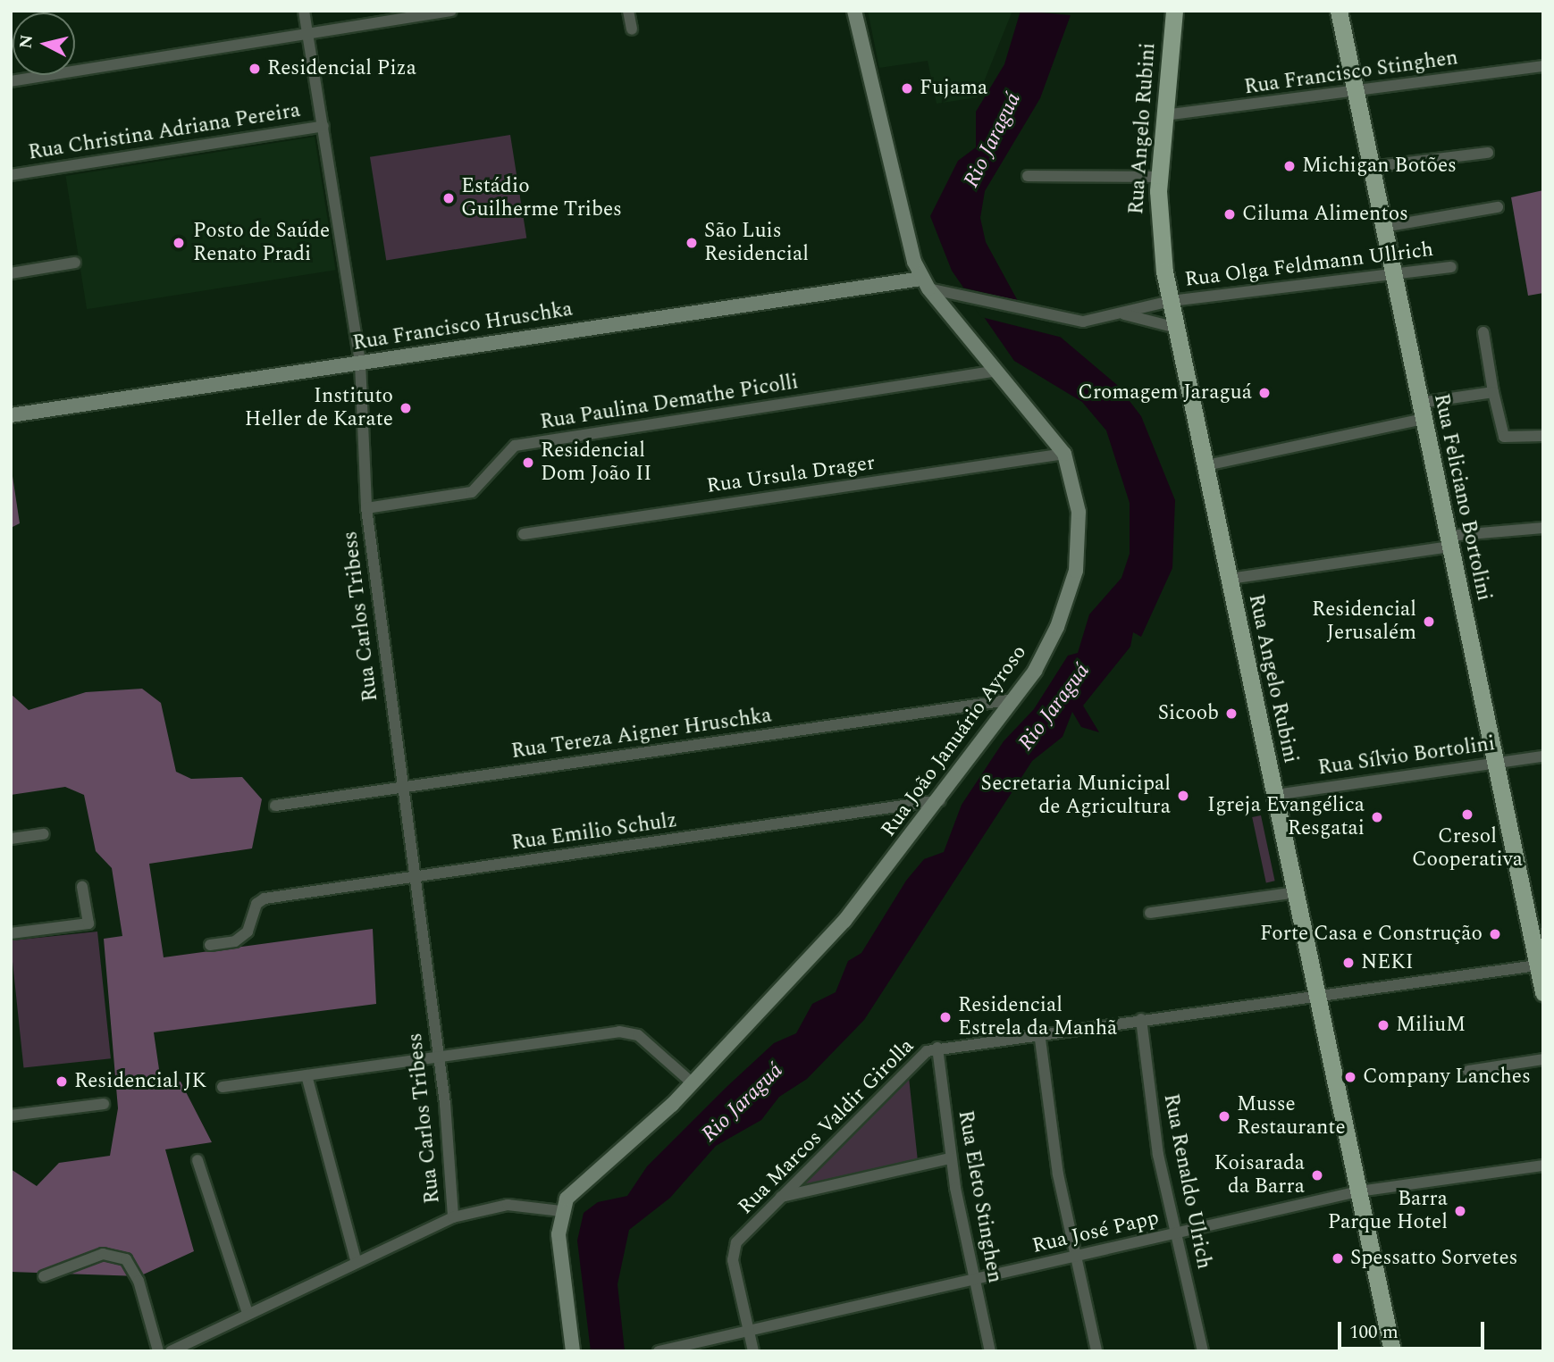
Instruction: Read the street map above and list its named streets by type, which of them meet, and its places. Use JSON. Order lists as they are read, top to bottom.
{
  "streets": {
    "main road": [
      "Rua Angelo Rubini",
      "Rua Francisco Hruschka",
      "Rua Feliciano Bortolini",
      "Rua João Januário Ayroso"
    ],
    "street": [
      "Rua Francisco Stinghen",
      "Rua Christina Adriana Pereira",
      "Rua Olga Feldmann Ullrich",
      "Rua Paulina Demathe Picolli",
      "Rua Ursula Drager",
      "Rua Carlos Tribess",
      "Rua Tereza Aigner Hruschka",
      "Rua Sílvio Bortolini",
      "Rua Emilio Schulz",
      "Rua Marcos Valdir Girolla",
      "Rua Renaldo Ulrich",
      "Rua Eleto Stinghen",
      "Rua José Papp"
    ]
  },
  "crossings": [
    ["Rua Francisco Stinghen", "Rua Angelo Rubini"],
    ["Rua Francisco Stinghen", "Rua Feliciano Bortolini"],
    ["Rua Angelo Rubini", "Rua Olga Feldmann Ullrich"],
    ["Rua Angelo Rubini", "Rua Sílvio Bortolini"],
    ["Rua Angelo Rubini", "Rua Marcos Valdir Girolla"],
    ["Rua Angelo Rubini", "Rua José Papp"],
    ["Rua Christina Adriana Pereira", "Rua Carlos Tribess"],
    ["Rua Olga Feldmann Ullrich", "Rua Feliciano Bortolini"],
    ["Rua Francisco Hruschka", "Rua Carlos Tribess"],
    ["Rua Francisco Hruschka", "Rua João Januário Ayroso"],
    ["Rua Paulina Demathe Picolli", "Rua Carlos Tribess"],
    ["Rua Paulina Demathe Picolli", "Rua João Januário Ayroso"],
    ["Rua Ursula Drager", "Rua João Januário Ayroso"],
    ["Rua Feliciano Bortolini", "Rua Sílvio Bortolini"],
    ["Rua Feliciano Bortolini", "Rua Marcos Valdir Girolla"],
    ["Rua Carlos Tribess", "Rua Tereza Aigner Hruschka"],
    ["Rua Carlos Tribess", "Rua Emilio Schulz"],
    ["Rua Tereza Aigner Hruschka", "Rua João Januário Ayroso"],
    ["Rua João Januário Ayroso", "Rua Emilio Schulz"],
    ["Rua Marcos Valdir Girolla", "Rua Renaldo Ulrich"],
    ["Rua Marcos Valdir Girolla", "Rua Eleto Stinghen"],
    ["Rua Marcos Valdir Girolla", "Rua José Papp"],
    ["Rua Renaldo Ulrich", "Rua José Papp"],
    ["Rua Eleto Stinghen", "Rua José Papp"]
  ],
  "water": ["Rio Jaraguá"],
  "places": [
    "Residencial Piza",
    "Fujama",
    "Michigan Botões",
    "Estádio Guilherme Tribes",
    "Ciluma Alimentos",
    "Posto de Saúde Renato Pradi",
    "São Luis Residencial",
    "Cromagem Jaraguá",
    "Instituto Heller de Karate",
    "Residencial Dom João II",
    "Residencial Jerusalém",
    "Sicoob",
    "Secretaria Municipal de Agricultura",
    "Cresol Cooperativa",
    "Igreja Evangélica Resgatai",
    "Forte Casa e Construção",
    "NEKI",
    "Residencial Estrela da Manhã",
    "MiliuM",
    "Company Lanches",
    "Residencial JK",
    "Musse Restaurante",
    "Koisarada da Barra",
    "Barra Parque Hotel",
    "Spessatto Sorvetes"
  ],
  "scale_bar": "100 m",
  "north": "left"
}
